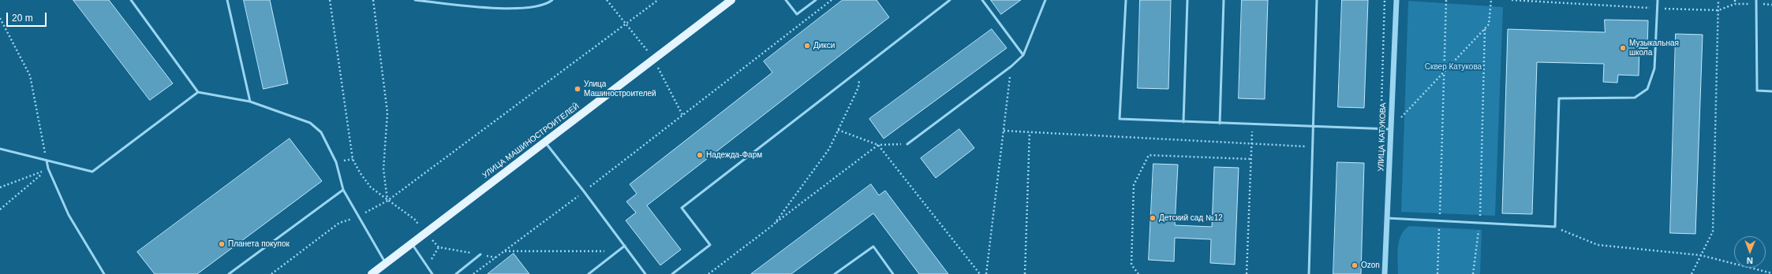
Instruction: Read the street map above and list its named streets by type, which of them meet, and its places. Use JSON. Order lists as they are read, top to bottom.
{
  "streets": {
    "main road": ["УЛИЦА МАШИНОСТРОИТЕЛЕЙ"],
    "street": ["УЛИЦА КАТУКОВА"]
  },
  "parks": ["Сквер Катукова"],
  "places": [
    "Дикси",
    "Музыкальная школа",
    "Улица Машиностроителей",
    "Надежда-Фарм",
    "Детский сад №12",
    "Планета покупок",
    "Ozon"
  ],
  "scale_bar": "20 m",
  "north": "bottom"
}
